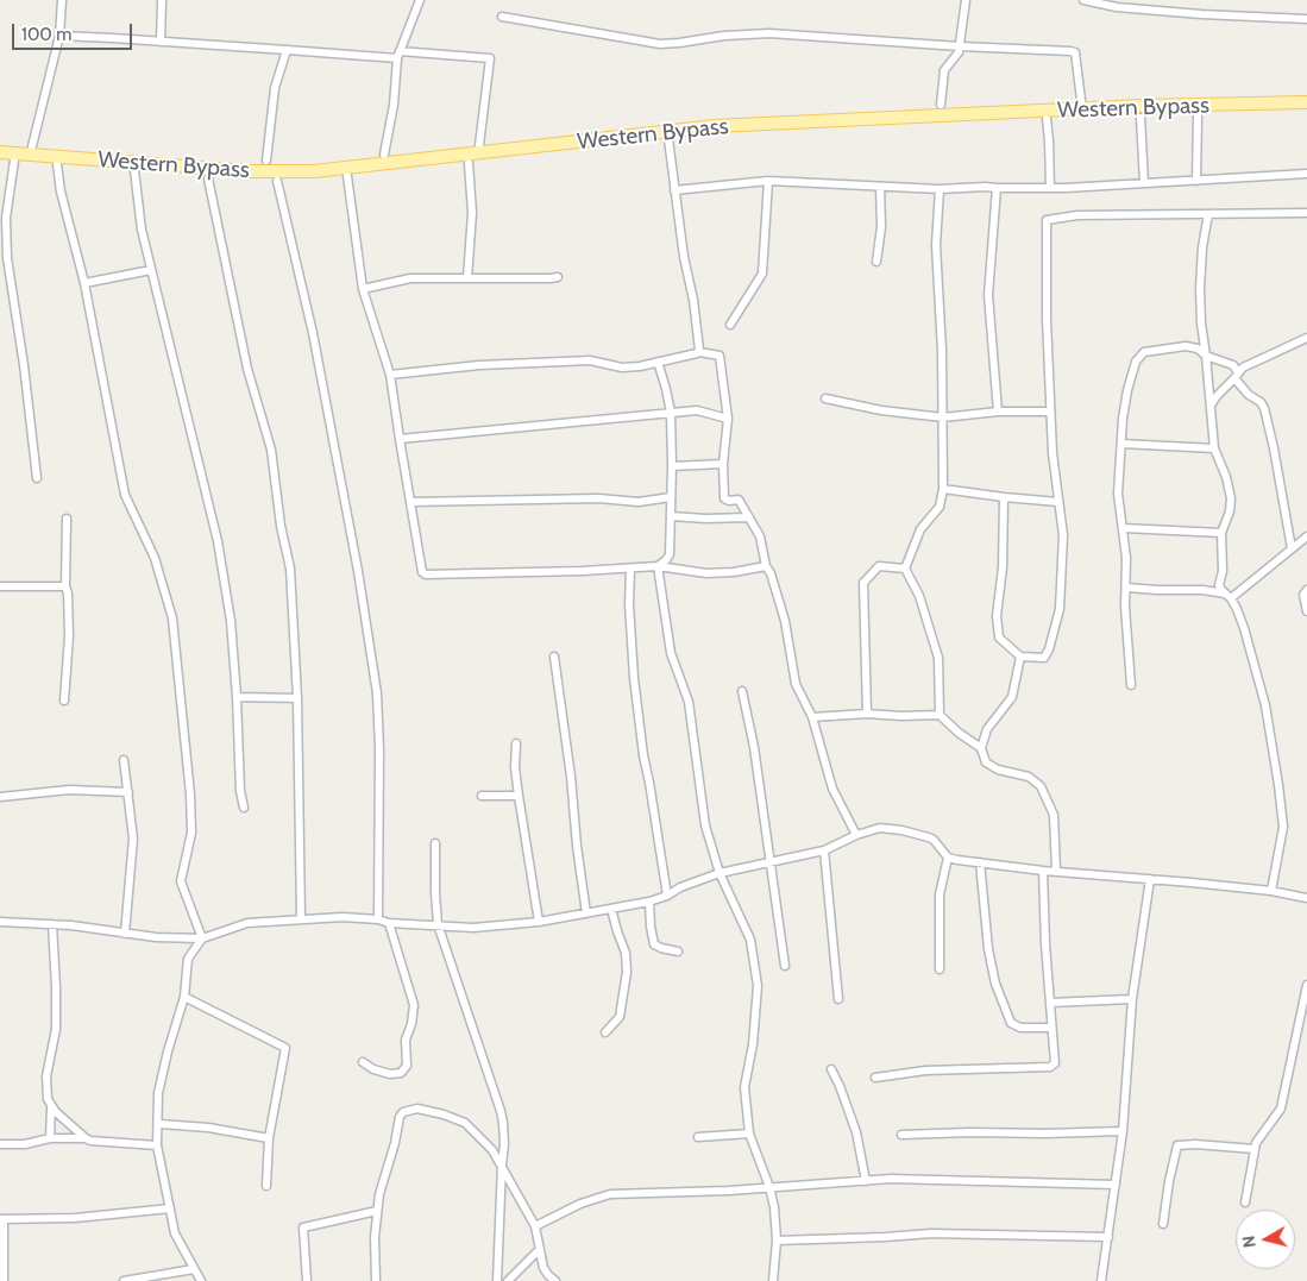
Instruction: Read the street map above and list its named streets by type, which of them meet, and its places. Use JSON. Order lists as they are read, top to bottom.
{
  "streets": {
    "main road": ["Western Bypass"]
  },
  "scale_bar": "100 m",
  "north": "left"
}
